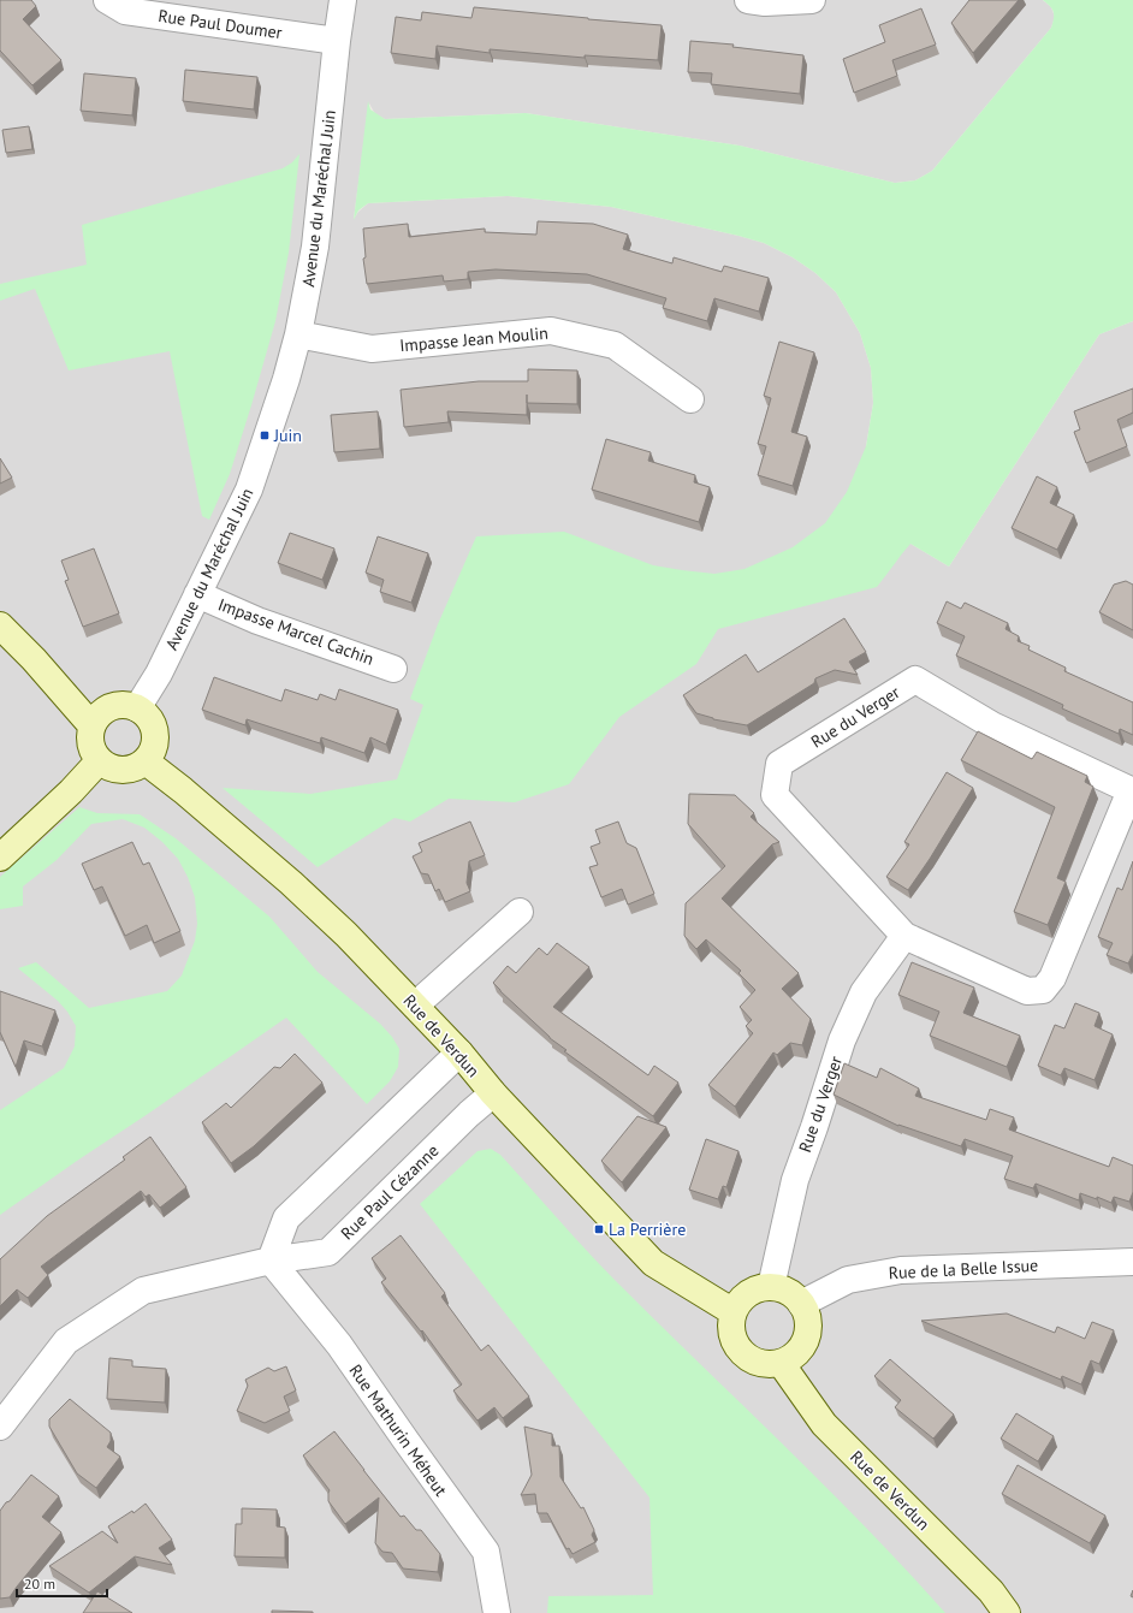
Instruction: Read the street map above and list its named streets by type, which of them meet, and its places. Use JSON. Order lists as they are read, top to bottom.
{
  "streets": {
    "street": [
      "Rue Paul Doumer",
      "Avenue du Maréchal Juin",
      "Impasse Jean Moulin",
      "Impasse Marcel Cachin",
      "Rue du Verger",
      "Rue de Verdun",
      "Rue Paul Cézanne",
      "Rue de la Belle Issue",
      "Rue Mathurin Méheut"
    ]
  },
  "crossings": [
    ["Rue Paul Doumer", "Avenue du Maréchal Juin"],
    ["Avenue du Maréchal Juin", "Impasse Jean Moulin"],
    ["Avenue du Maréchal Juin", "Impasse Marcel Cachin"],
    ["Avenue du Maréchal Juin", "Rue de Verdun"],
    ["Rue du Verger", "Rue de Verdun"],
    ["Rue du Verger", "Rue de la Belle Issue"],
    ["Rue de Verdun", "Rue Paul Cézanne"],
    ["Rue de Verdun", "Rue de la Belle Issue"],
    ["Rue Paul Cézanne", "Rue Mathurin Méheut"]
  ],
  "places": {
    "transit": ["Juin", "La Perrière"]
  },
  "scale_bar": "20 m"
}
